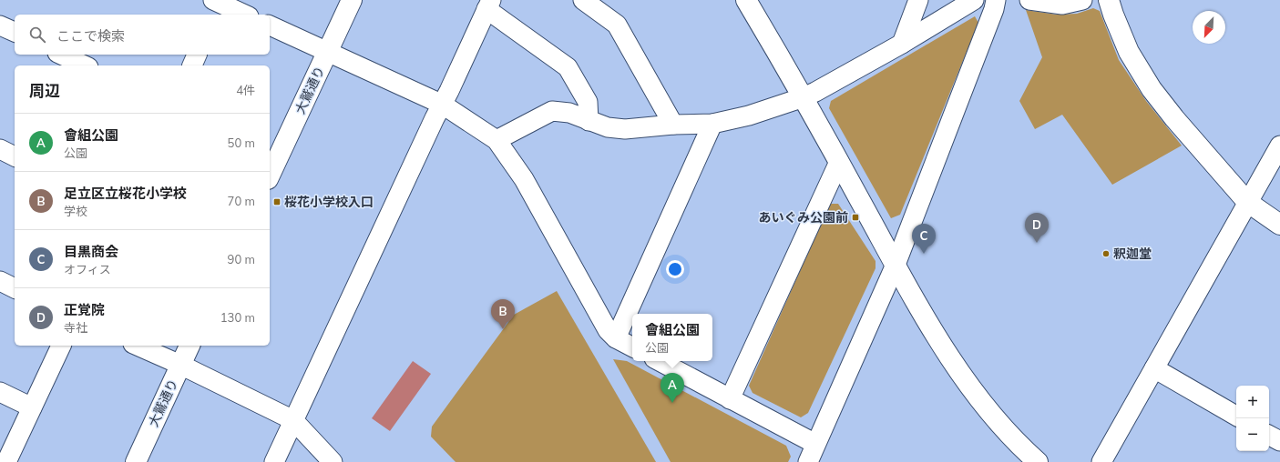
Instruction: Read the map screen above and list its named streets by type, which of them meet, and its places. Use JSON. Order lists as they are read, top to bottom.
{
  "streets": {
    "street": ["大鷲通り"]
  },
  "places": {
    "transit": ["桜花小学校入口", "あいぐみ公園前"],
    "other": ["釈迦堂"]
  },
  "north": "bottom left",
  "page": {
    "search": "ここで検索",
    "heading": ["周辺", "4件"],
    "list": [
      {
        "mark": "A",
        "name": "會組公園",
        "note": "公園",
        "value": "50 m"
      },
      {
        "mark": "B",
        "name": "足立区立桜花小学校",
        "note": "学校",
        "value": "70 m"
      },
      {
        "mark": "C",
        "name": "目黒商会",
        "note": "オフィス",
        "value": "90 m"
      },
      {
        "mark": "D",
        "name": "正覚院",
        "note": "寺社",
        "value": "130 m"
      }
    ],
    "pins": [
      "D",
      "C",
      "B",
      "A"
    ],
    "popup": ["會組公園", "公園"],
    "map_buttons": ["+", "−"]
  }
}
